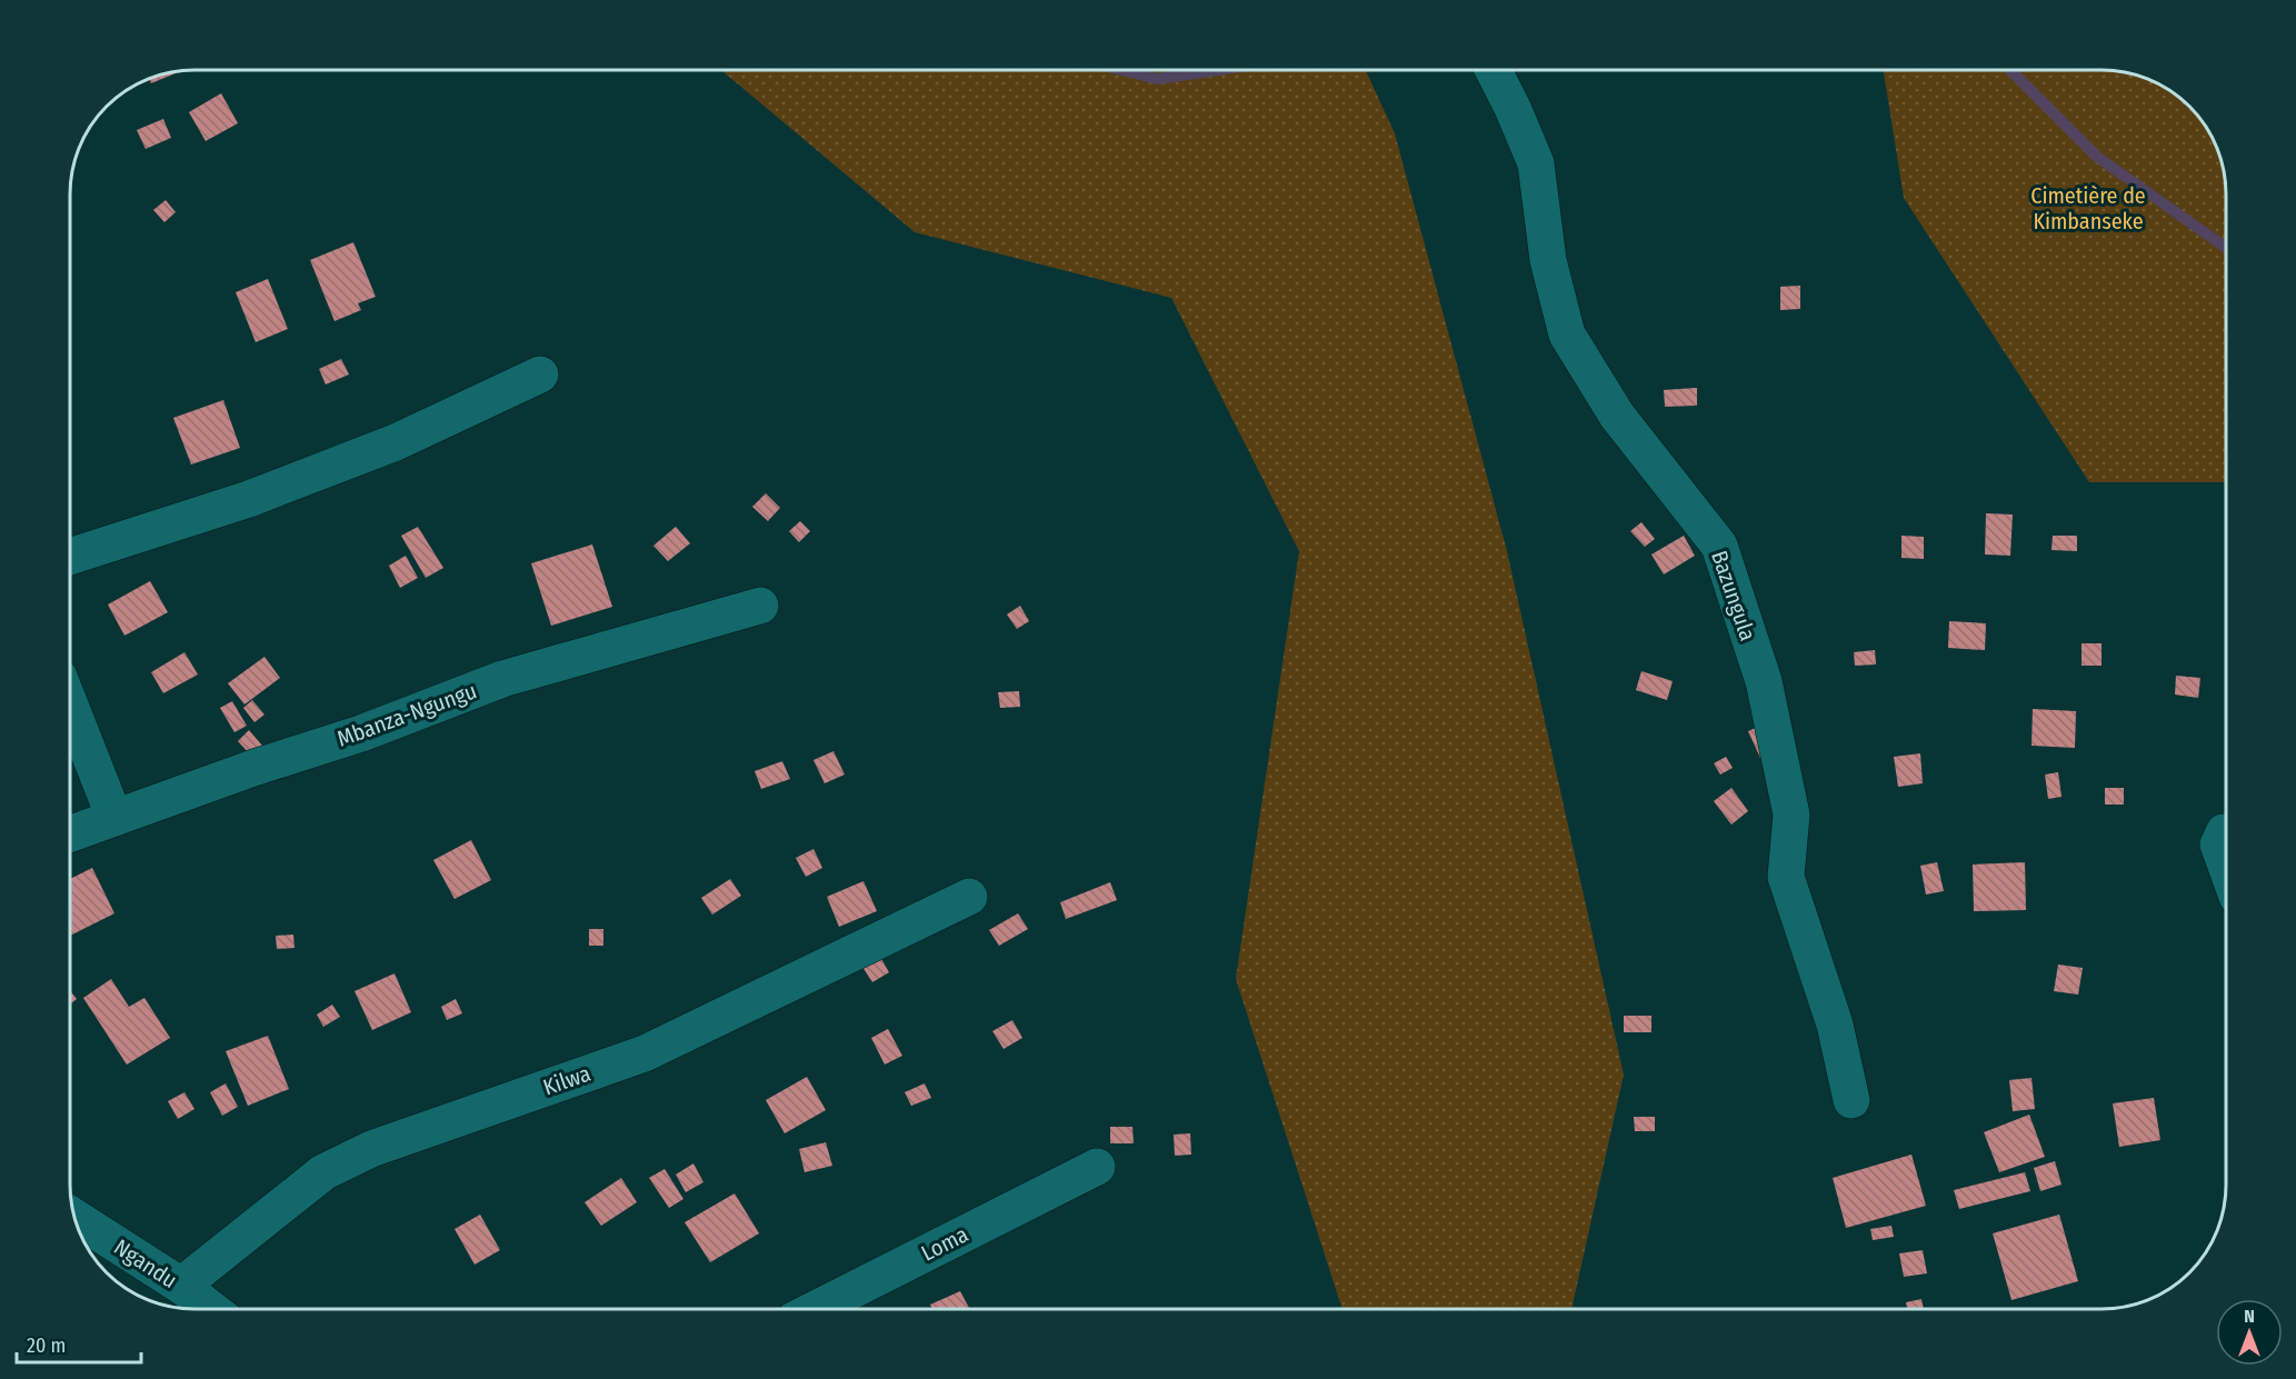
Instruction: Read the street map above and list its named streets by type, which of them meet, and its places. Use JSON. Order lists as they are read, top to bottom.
{
  "streets": {
    "street": [
      "Bazungula",
      "Mbanza-Ngungu",
      "Kilwa",
      "Loma",
      "Ngandu"
    ]
  },
  "crossings": [
    ["Kilwa", "Ngandu"]
  ],
  "parks": ["Cimetière de Kimbanseke"],
  "scale_bar": "20 m",
  "north": "top"
}
